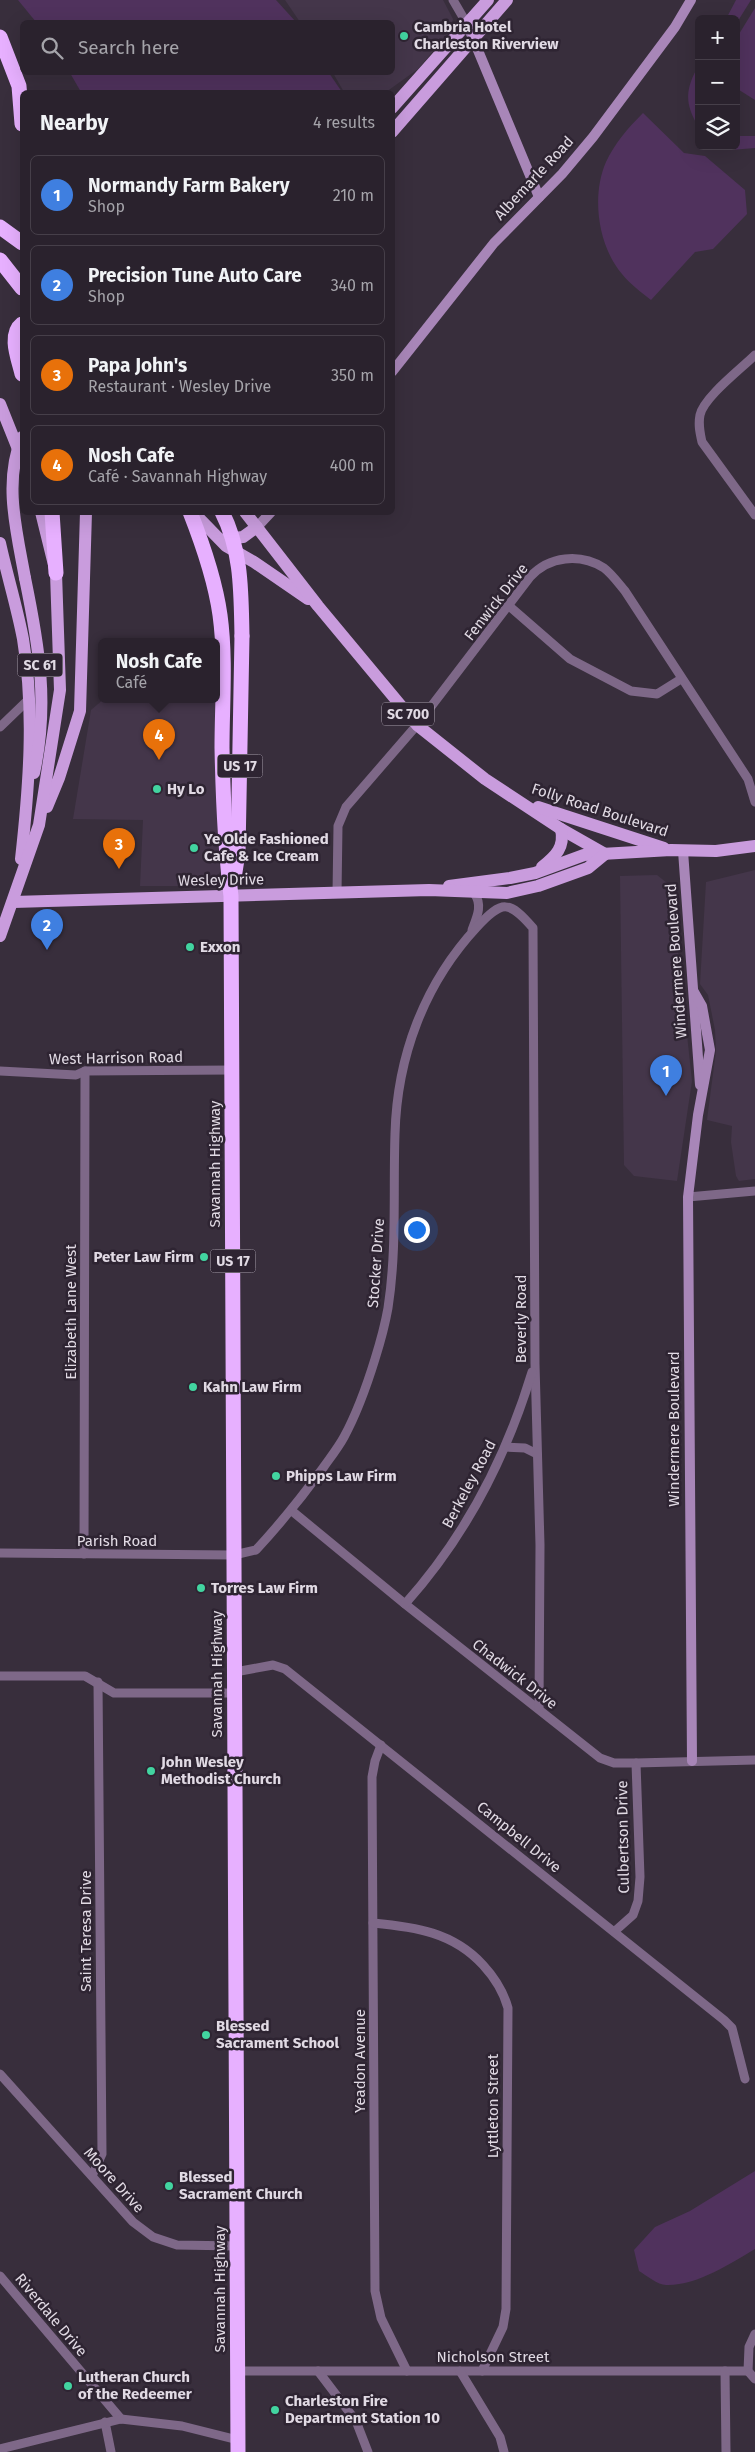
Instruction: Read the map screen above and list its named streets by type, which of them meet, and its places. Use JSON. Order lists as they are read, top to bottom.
{
  "streets": {
    "highway": ["US 17", "Savannah Highway"],
    "main road": [
      "SC 61",
      "SC 700",
      "Folly Road Boulevard",
      "Wesley Drive"
    ],
    "street": [
      "Albemarle Road",
      "Fenwick Drive",
      "Windermere Boulevard",
      "West Harrison Road",
      "Stocker Drive",
      "Elizabeth Lane West",
      "Beverly Road",
      "Berkeley Road",
      "Parish Road",
      "Chadwick Drive",
      "Campbell Drive",
      "Culbertson Drive",
      "Saint Teresa Drive",
      "Yeadon Avenue",
      "Lyttleton Street",
      "Moore Drive",
      "Riverdale Drive",
      "Nicholson Street"
    ]
  },
  "crossings": [
    ["Fenwick Drive", "Folly Road Boulevard"],
    ["Fenwick Drive", "Wesley Drive"],
    ["SC 61", "Wesley Drive"],
    ["Folly Road Boulevard", "Wesley Drive"],
    ["Folly Road Boulevard", "Windermere Boulevard"],
    ["Wesley Drive", "Savannah Highway"],
    ["Wesley Drive", "Stocker Drive"],
    ["Windermere Boulevard", "Chadwick Drive"],
    ["West Harrison Road", "Savannah Highway"],
    ["West Harrison Road", "Elizabeth Lane West"],
    ["Savannah Highway", "Stocker Drive"],
    ["Savannah Highway", "Parish Road"],
    ["Savannah Highway", "Campbell Drive"],
    ["Savannah Highway", "Moore Drive"],
    ["Savannah Highway", "Nicholson Street"],
    ["Stocker Drive", "Beverly Road"],
    ["Stocker Drive", "Parish Road"],
    ["Stocker Drive", "Chadwick Drive"],
    ["Elizabeth Lane West", "Parish Road"],
    ["Beverly Road", "Berkeley Road"],
    ["Beverly Road", "Chadwick Drive"],
    ["Berkeley Road", "Chadwick Drive"],
    ["Chadwick Drive", "Culbertson Drive"],
    ["Campbell Drive", "Culbertson Drive"],
    ["Campbell Drive", "Yeadon Avenue"],
    ["Saint Teresa Drive", "Moore Drive"],
    ["Yeadon Avenue", "Lyttleton Street"],
    ["Yeadon Avenue", "Nicholson Street"],
    ["Lyttleton Street", "Nicholson Street"]
  ],
  "places": [
    "Cambria Hotel Charleston Riverview",
    "Hy Lo",
    "Ye Olde Fashioned Cafe & Ice Cream",
    "Exxon",
    "Peter Law Firm",
    "Kahn Law Firm",
    "Phipps Law Firm",
    "Torres Law Firm",
    "John Wesley Methodist Church",
    "Blessed Sacrament School",
    "Blessed Sacrament Church",
    "Lutheran Church of the Redeemer",
    "Charleston Fire Department Station 10"
  ],
  "page": {
    "map_buttons": ["+", "−"],
    "search": "Search here",
    "heading": ["Nearby", "4 results"],
    "list": [
      {
        "mark": "1",
        "name": "Normandy Farm Bakery",
        "note": "Shop",
        "value": "210 m"
      },
      {
        "mark": "2",
        "name": "Precision Tune Auto Care",
        "note": "Shop",
        "value": "340 m"
      },
      {
        "mark": "3",
        "name": "Papa John's",
        "note": "Restaurant · Wesley Drive",
        "value": "350 m"
      },
      {
        "mark": "4",
        "name": "Nosh Cafe",
        "note": "Café · Savannah Highway",
        "value": "400 m"
      }
    ],
    "popup": ["Nosh Cafe", "Café"],
    "pins": [
      "4",
      "3",
      "2",
      "1"
    ]
  }
}
